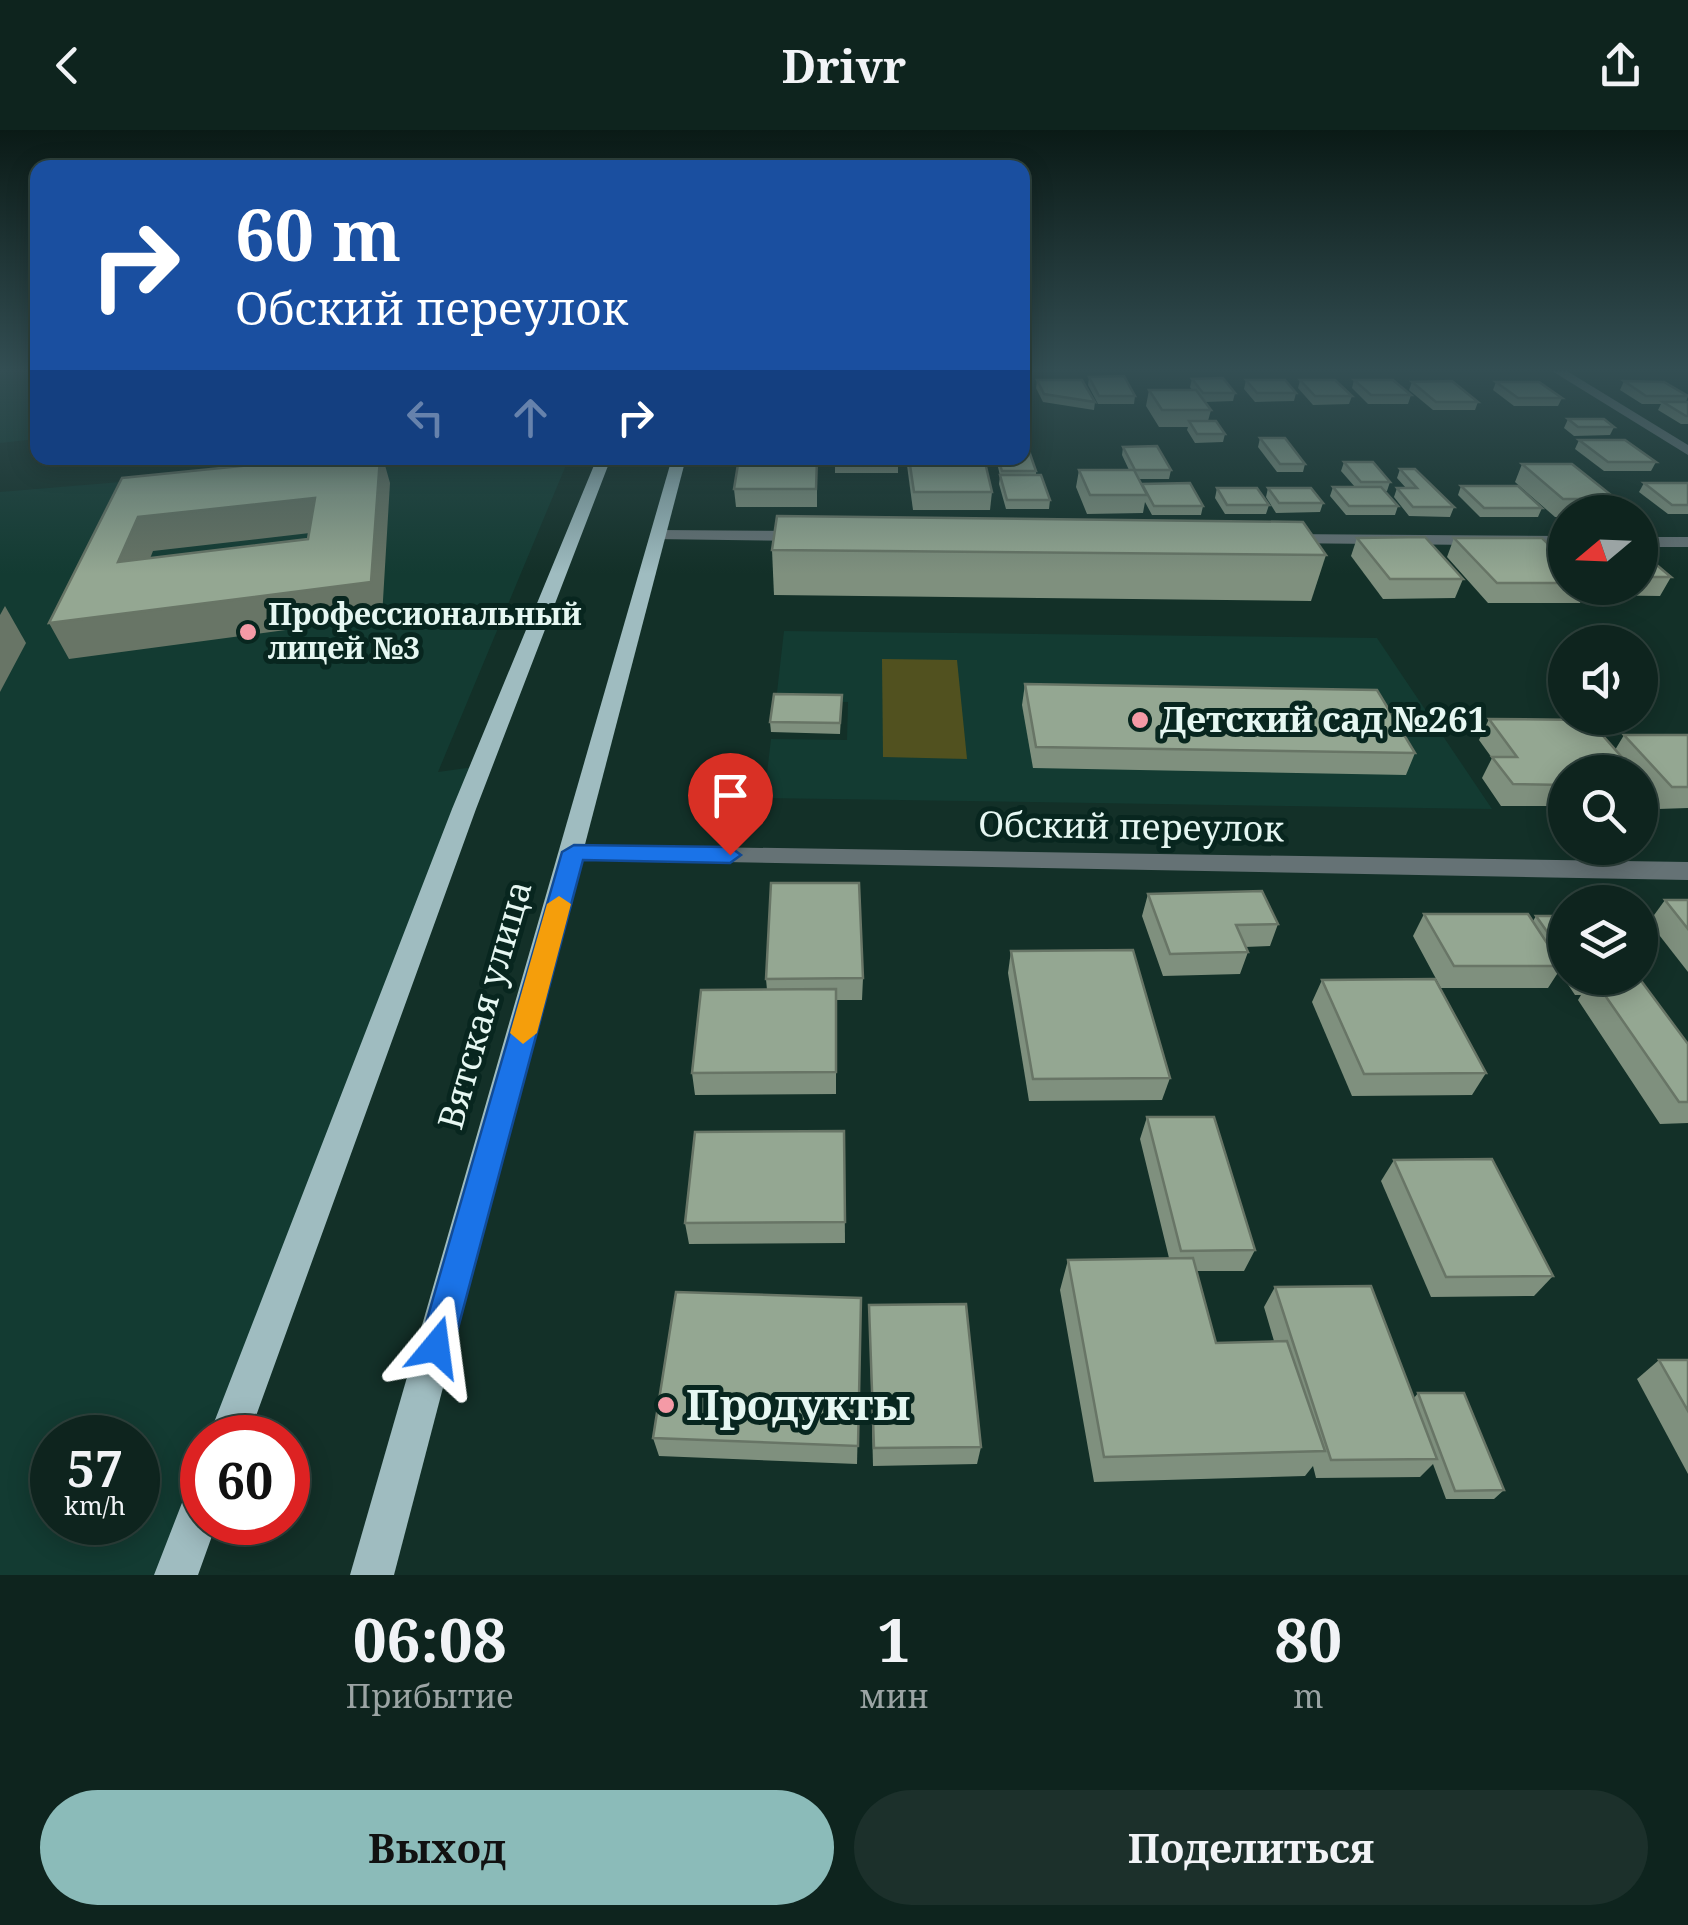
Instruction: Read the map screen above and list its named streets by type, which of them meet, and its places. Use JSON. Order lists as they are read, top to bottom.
{
  "streets": {
    "main road": ["Вятская улица"],
    "street": ["Обский переулок"]
  },
  "crossings": [
    ["Обский переулок", "Вятская улица"]
  ],
  "places": ["Профессиональный лицей №3", "Детский сад №261", "Продукты"],
  "north": "left",
  "page": {
    "header": "Drivr",
    "turn": ["60 m", "Обский переулок"],
    "speed": "57 km/h",
    "limit": "60",
    "eta": [
      "06:08",
      "Прибытие",
      "1",
      "мин",
      "80",
      "m"
    ],
    "buttons": ["Выход", "Поделиться"]
  }
}
